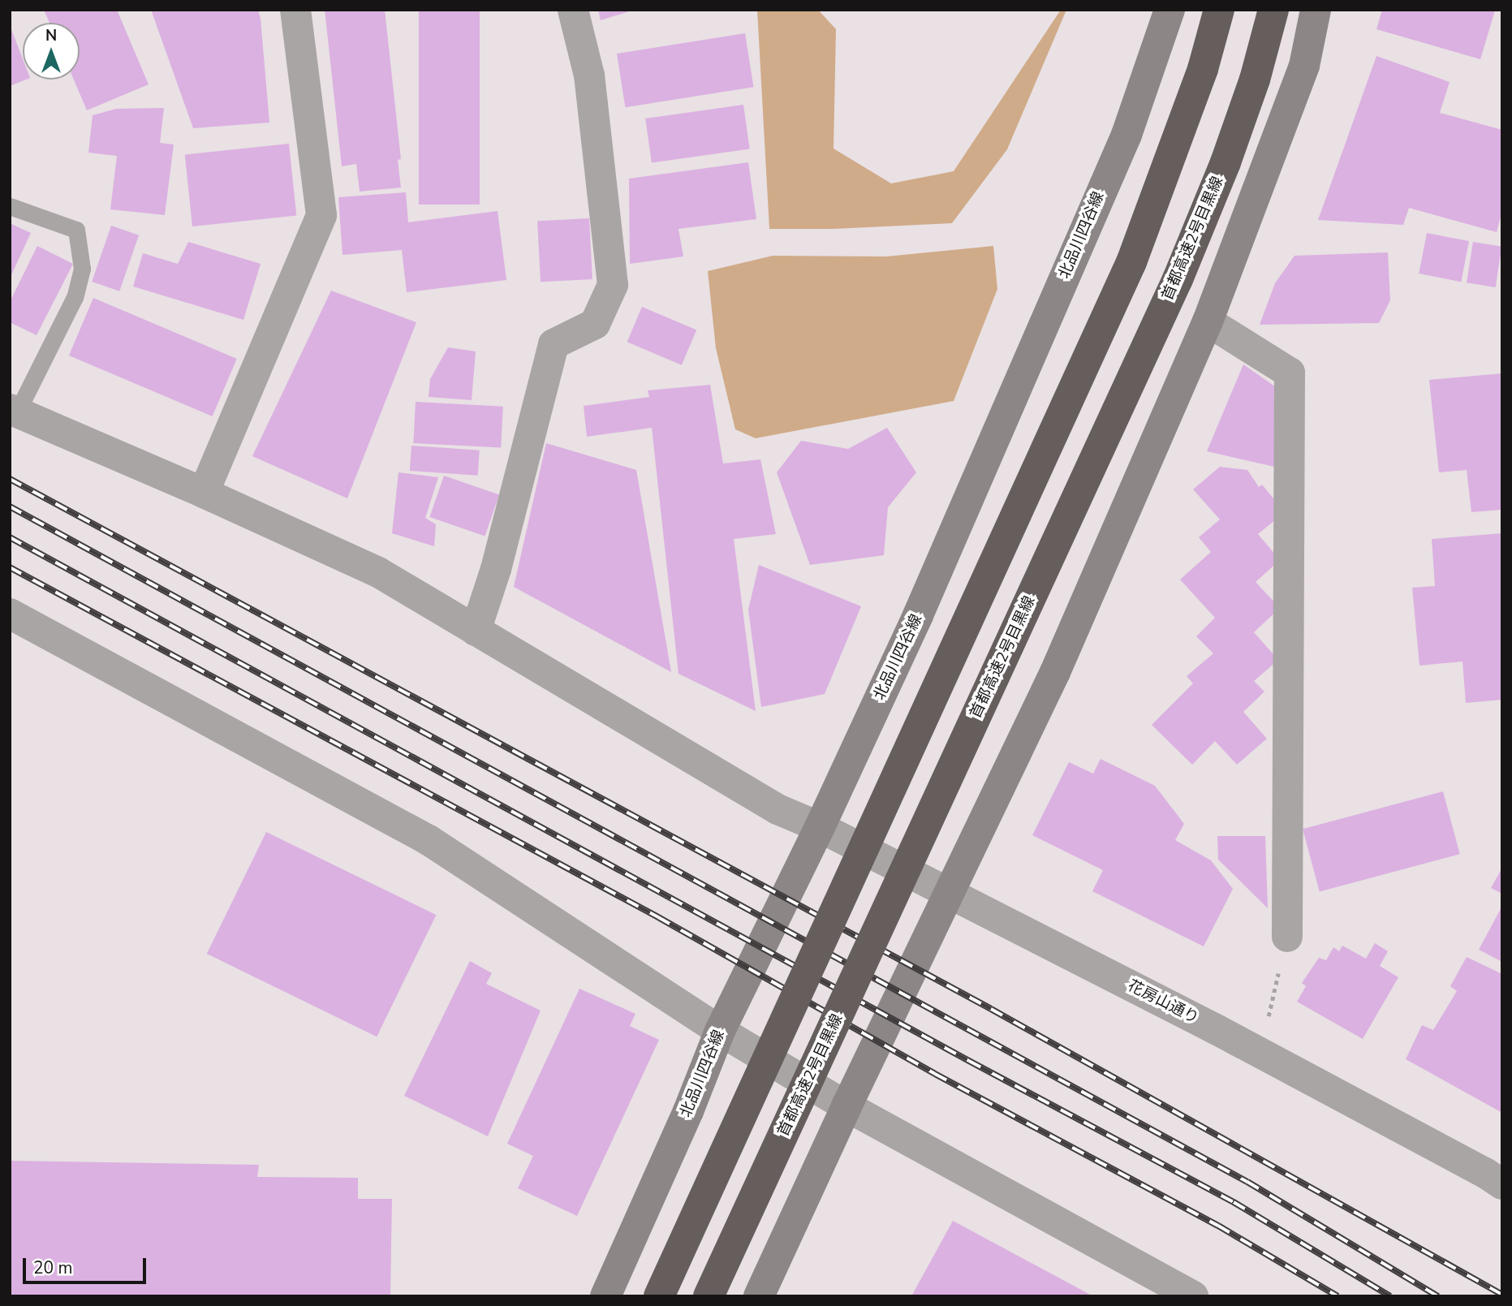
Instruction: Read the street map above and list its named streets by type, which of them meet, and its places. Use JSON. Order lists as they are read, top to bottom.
{
  "streets": {
    "highway": ["首都高速2号目黒線"],
    "main road": ["北品川四谷線"],
    "street": ["花房山通り"]
  },
  "crossings": [
    ["北品川四谷線", "花房山通り"]
  ],
  "scale_bar": "20 m",
  "north": "top"
}
